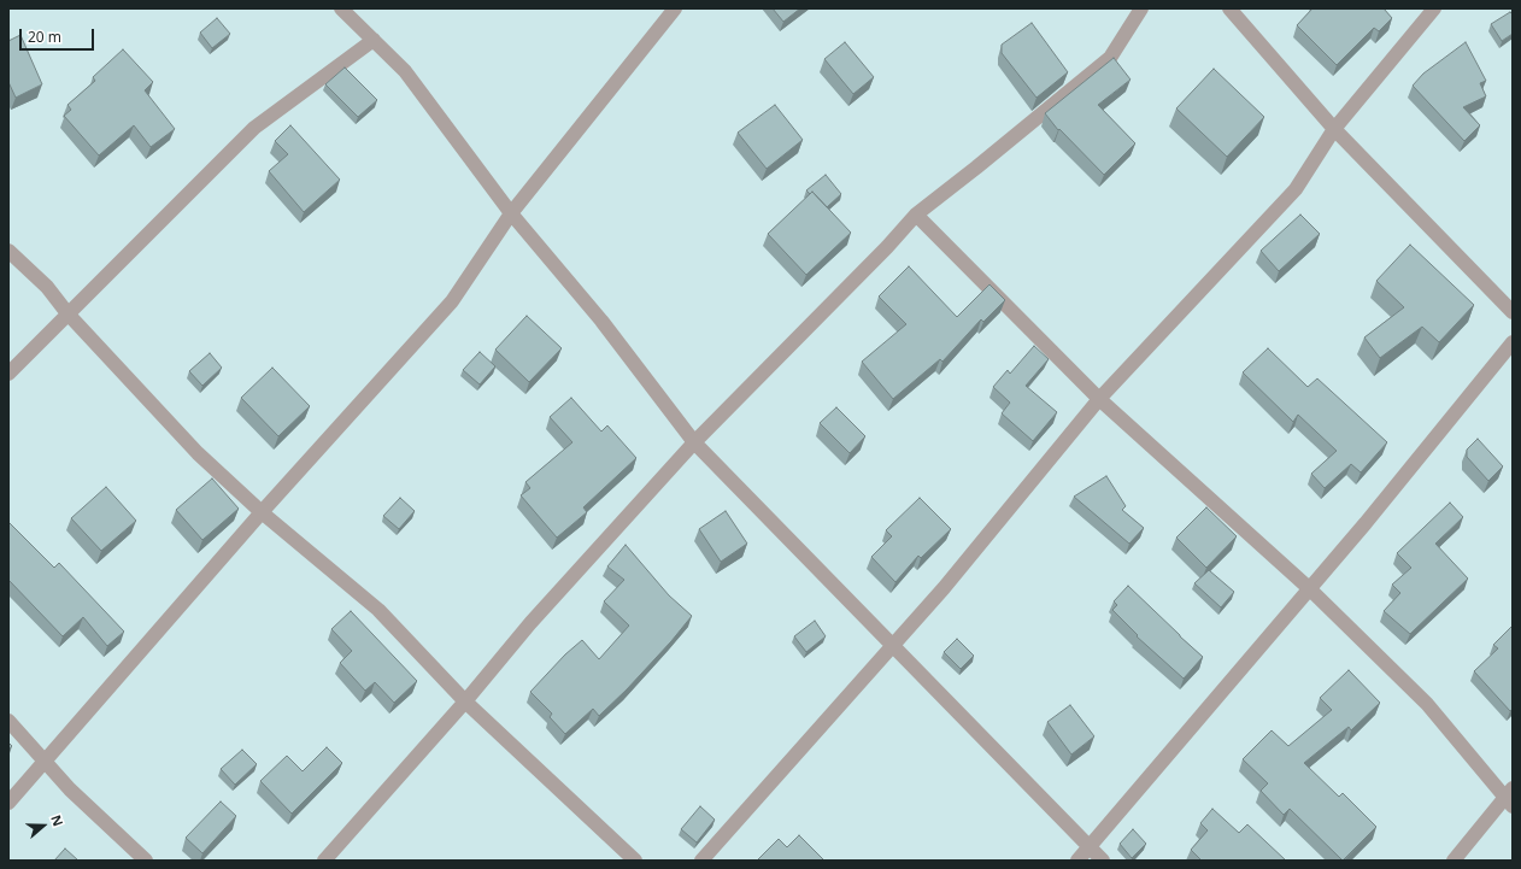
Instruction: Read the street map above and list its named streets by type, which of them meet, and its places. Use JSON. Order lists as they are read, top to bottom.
{
  "scale_bar": "20 m",
  "north": "right"
}
